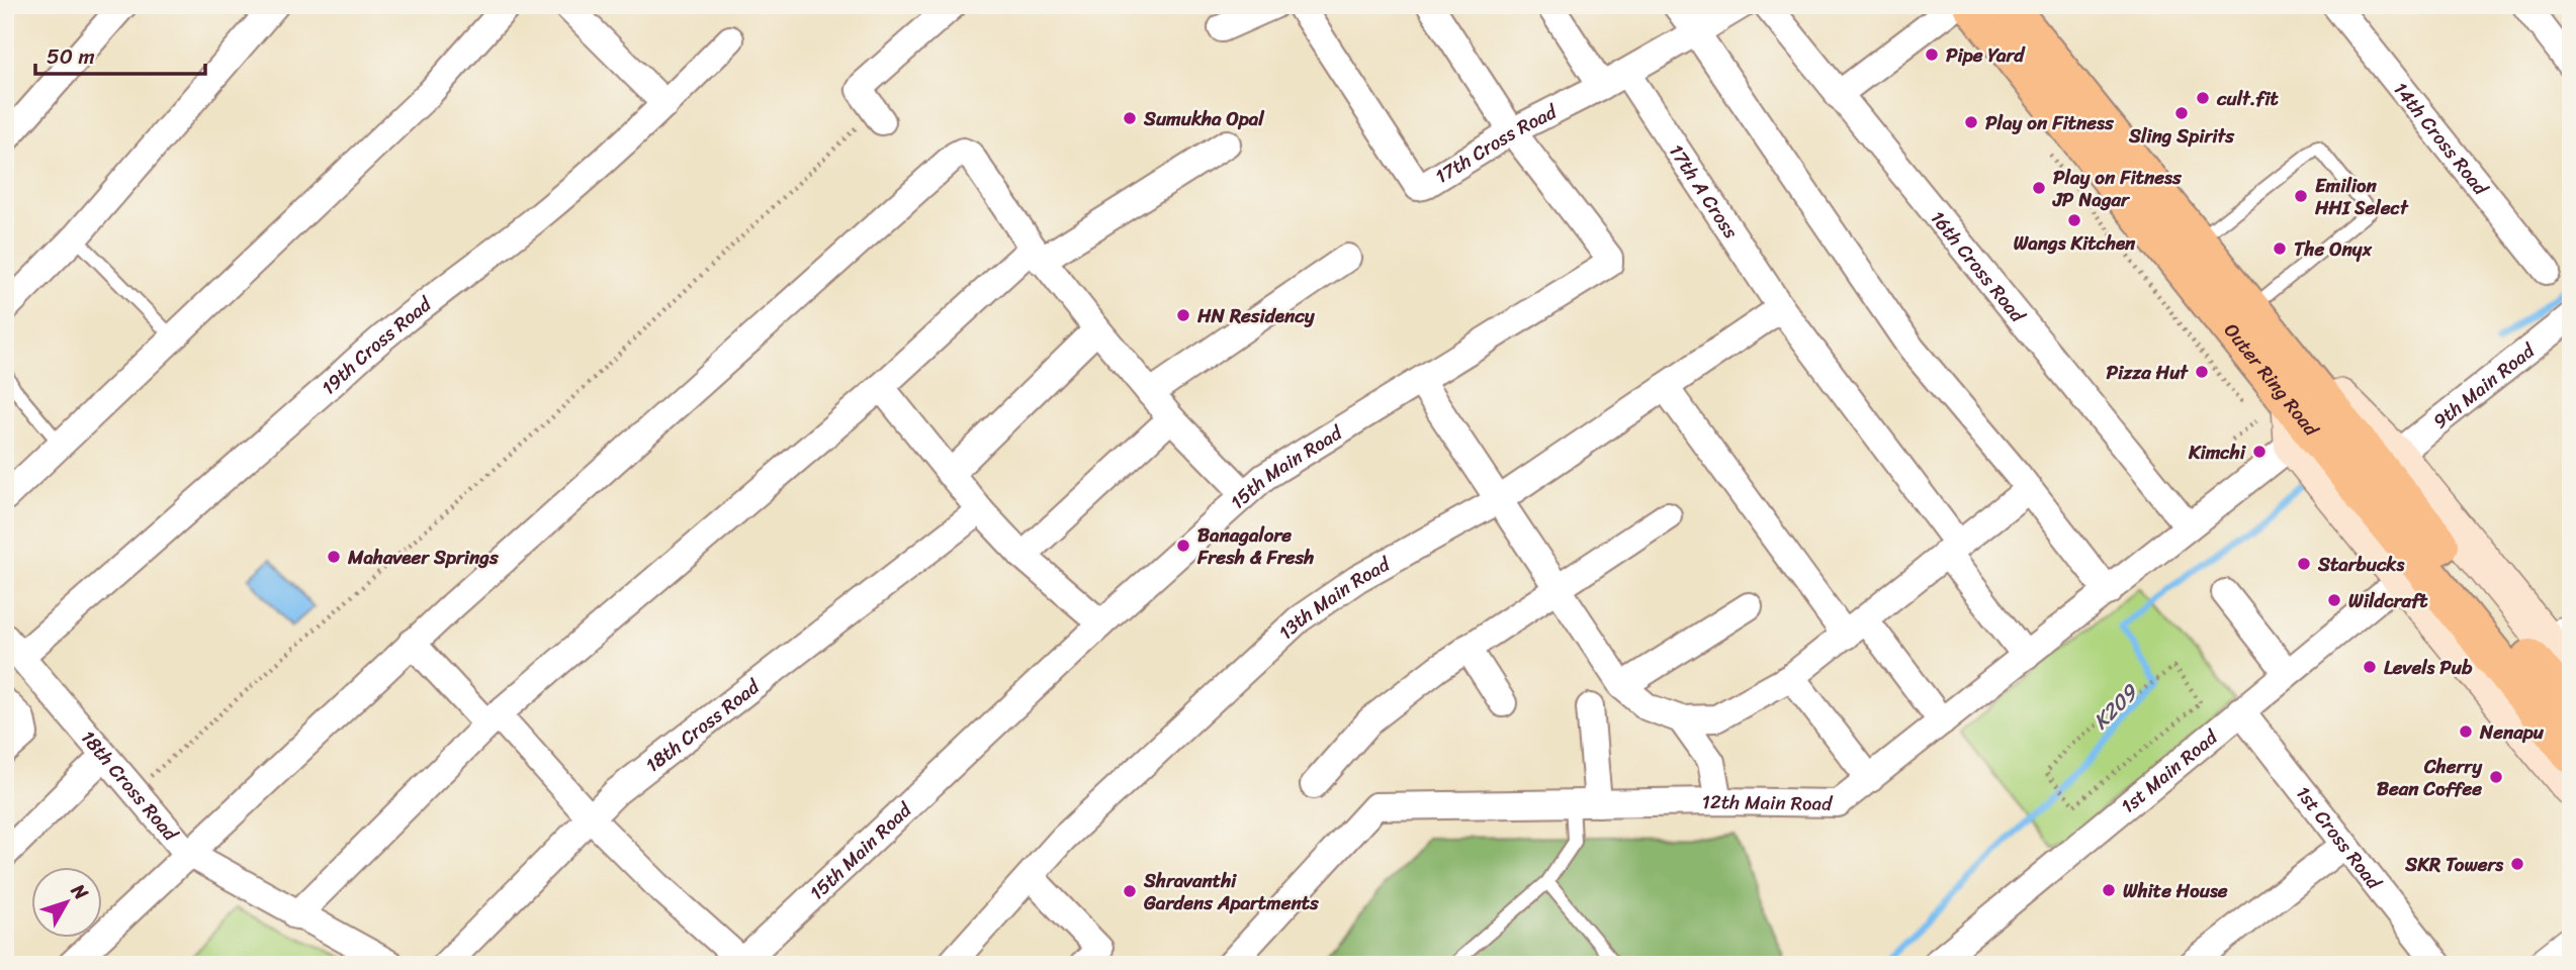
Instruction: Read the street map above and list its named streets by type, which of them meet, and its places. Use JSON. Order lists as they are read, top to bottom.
{
  "streets": {
    "highway": ["Outer Ring Road"],
    "street": [
      "14th Cross Road",
      "17th Cross Road",
      "17th A Cross",
      "16th Cross Road",
      "19th Cross Road",
      "9th Main Road",
      "15th Main Road",
      "13th Main Road",
      "18th Cross Road",
      "1st Main Road",
      "12th Main Road",
      "1st Cross Road"
    ]
  },
  "crossings": [
    ["17th Cross Road", "17th A Cross"],
    ["17th Cross Road", "15th Main Road"],
    ["17th A Cross", "13th Main Road"],
    ["17th A Cross", "12th Main Road"],
    ["16th Cross Road", "12th Main Road"],
    ["19th Cross Road", "18th Cross Road"],
    ["Outer Ring Road", "9th Main Road"],
    ["1st Main Road", "1st Cross Road"]
  ],
  "water": ["K209"],
  "places": [
    "Pipe Yard",
    "cult.fit",
    "Sling Spirits",
    "Sumukha Opal",
    "Play on Fitness",
    "Play on Fitness JP Nagar",
    "Emilion HHI Select",
    "Wangs Kitchen",
    "The Onyx",
    "HN Residency",
    "Pizza Hut",
    "Kimchi",
    "Banagalore Fresh & Fresh",
    "Mahaveer Springs",
    "Starbucks",
    "Wildcraft",
    "Levels Pub",
    "Nenapu",
    "Cherry Bean Coffee",
    "SKR Towers",
    "White House",
    "Shravanthi Gardens Apartments"
  ],
  "scale_bar": "50 m",
  "north": "top right"
}
